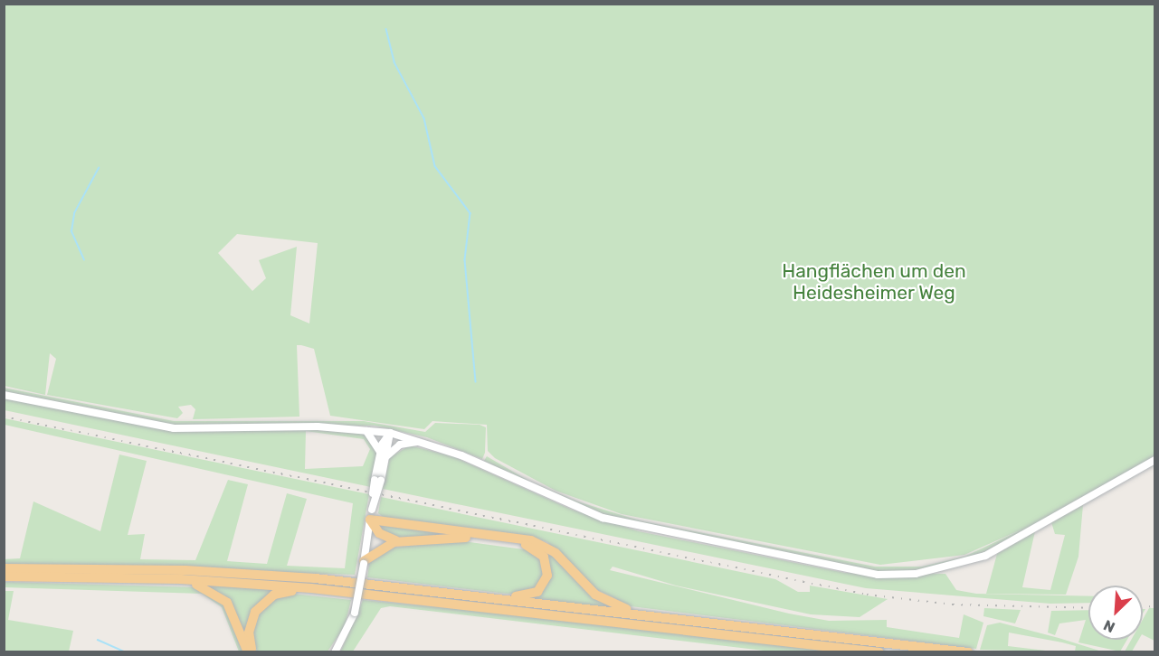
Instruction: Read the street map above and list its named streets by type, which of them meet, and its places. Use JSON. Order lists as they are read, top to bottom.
{
  "parks": ["Hangflächen um den Heidesheimer Weg"],
  "north": "bottom left"
}
